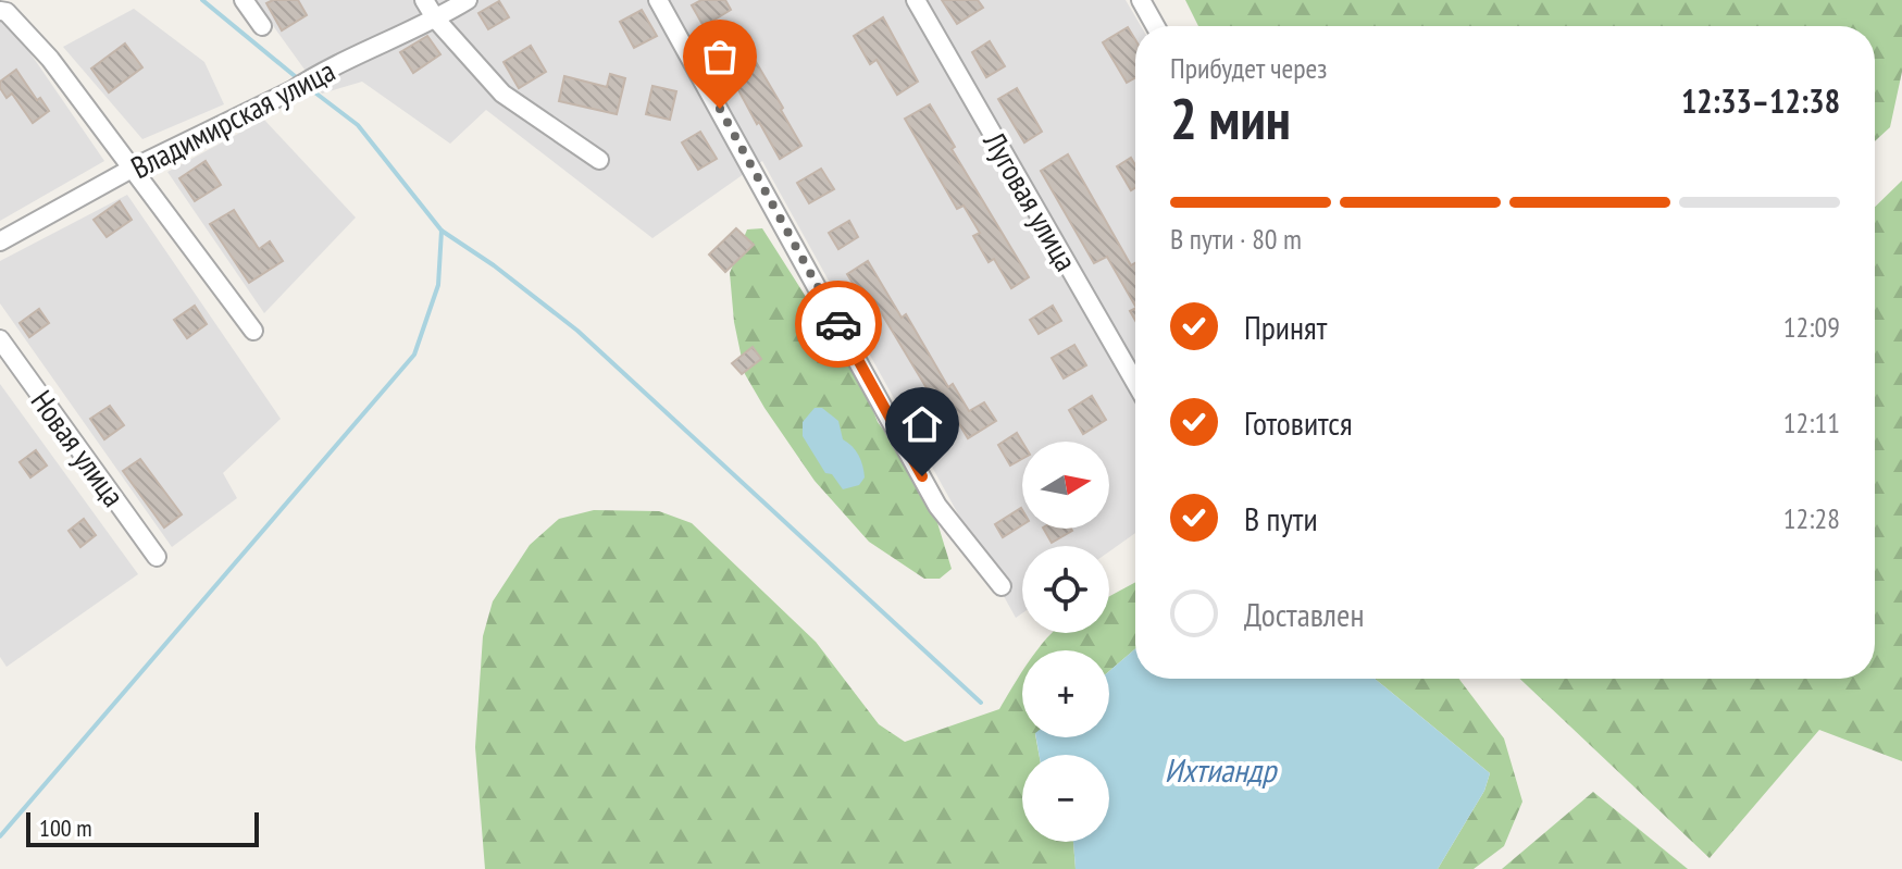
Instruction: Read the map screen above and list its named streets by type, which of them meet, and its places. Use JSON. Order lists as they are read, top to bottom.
{
  "streets": {
    "street": ["Владимирская улица", "Луговая улица", "Новая улица"]
  },
  "water": ["Ихтиандр"],
  "scale_bar": "100 m",
  "north": "right",
  "page": {
    "heading": ["2 мин", "Прибудет через", "12:33–12:38"],
    "bar": "В пути · 80 m",
    "list": [
      ["Принят", "12:09"],
      ["Готовится", "12:11"],
      ["В пути", "12:28"],
      "Доставлен"
    ],
    "map_buttons": ["+", "−"],
    "scale": "100 m"
  }
}
